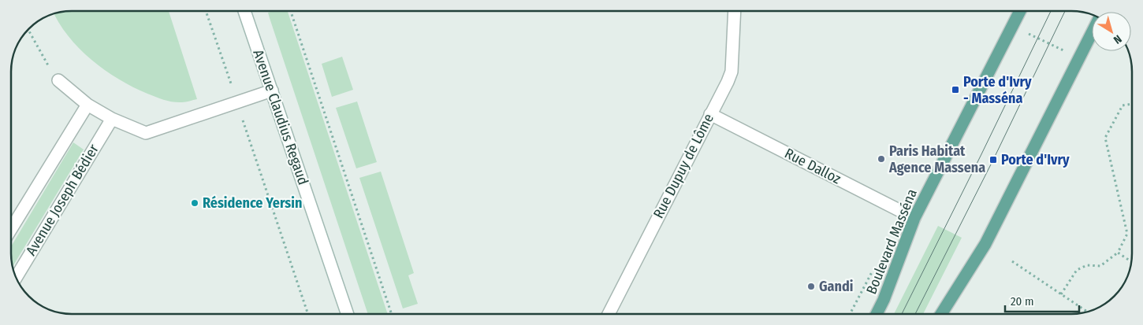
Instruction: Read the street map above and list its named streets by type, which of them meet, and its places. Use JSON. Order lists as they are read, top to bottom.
{
  "streets": {
    "main road": ["Boulevard Masséna"],
    "street": [
      "Avenue Claudius Regaud",
      "Rue Dupuy de Lôme",
      "Rue Dalloz",
      "Avenue Joseph Bédier"
    ]
  },
  "crossings": [
    ["Rue Dupuy de Lôme", "Rue Dalloz"],
    ["Rue Dalloz", "Boulevard Masséna"]
  ],
  "places": {
    "transit": ["Porte d'Ivry - Masséna", "Porte d'Ivry"],
    "other": ["Paris Habitat Agence Massena", "Résidence Yersin", "Gandi"]
  },
  "scale_bar": "20 m",
  "north": "bottom right"
}
